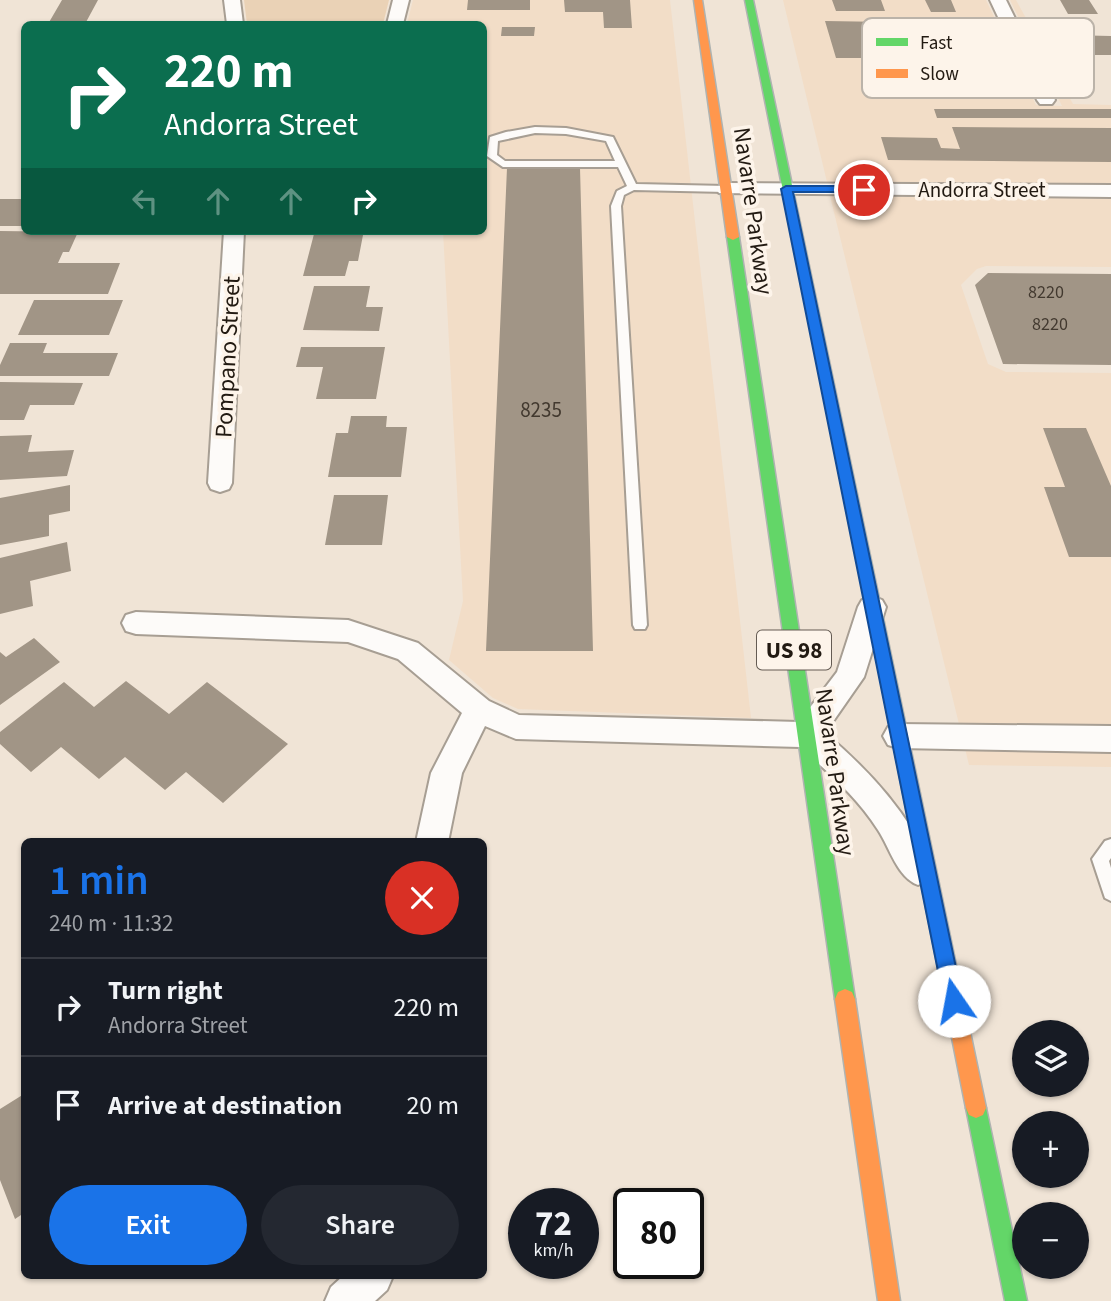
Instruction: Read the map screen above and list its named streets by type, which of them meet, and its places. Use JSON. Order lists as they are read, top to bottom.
{
  "streets": {
    "highway": ["Navarre Parkway", "US 98"],
    "street": ["Andorra Street", "Pompano Street"]
  },
  "crossings": [
    ["Andorra Street", "Navarre Parkway"]
  ],
  "house_numbers": ["8220", "8220", "8235"],
  "legend": ["Fast", "Slow"],
  "page": {
    "turn": ["220 m", "Andorra Street"],
    "heading": ["1 min", "240 m · 11:32"],
    "list": [
      {
        "name": "Turn right",
        "note": "Andorra Street",
        "value": "220 m"
      },
      {
        "name": "Arrive at destination",
        "value": "20 m"
      }
    ],
    "map_buttons": ["+", "−"],
    "buttons": ["Exit", "Share"],
    "speed": "72 km/h",
    "limit": "80"
  }
}
